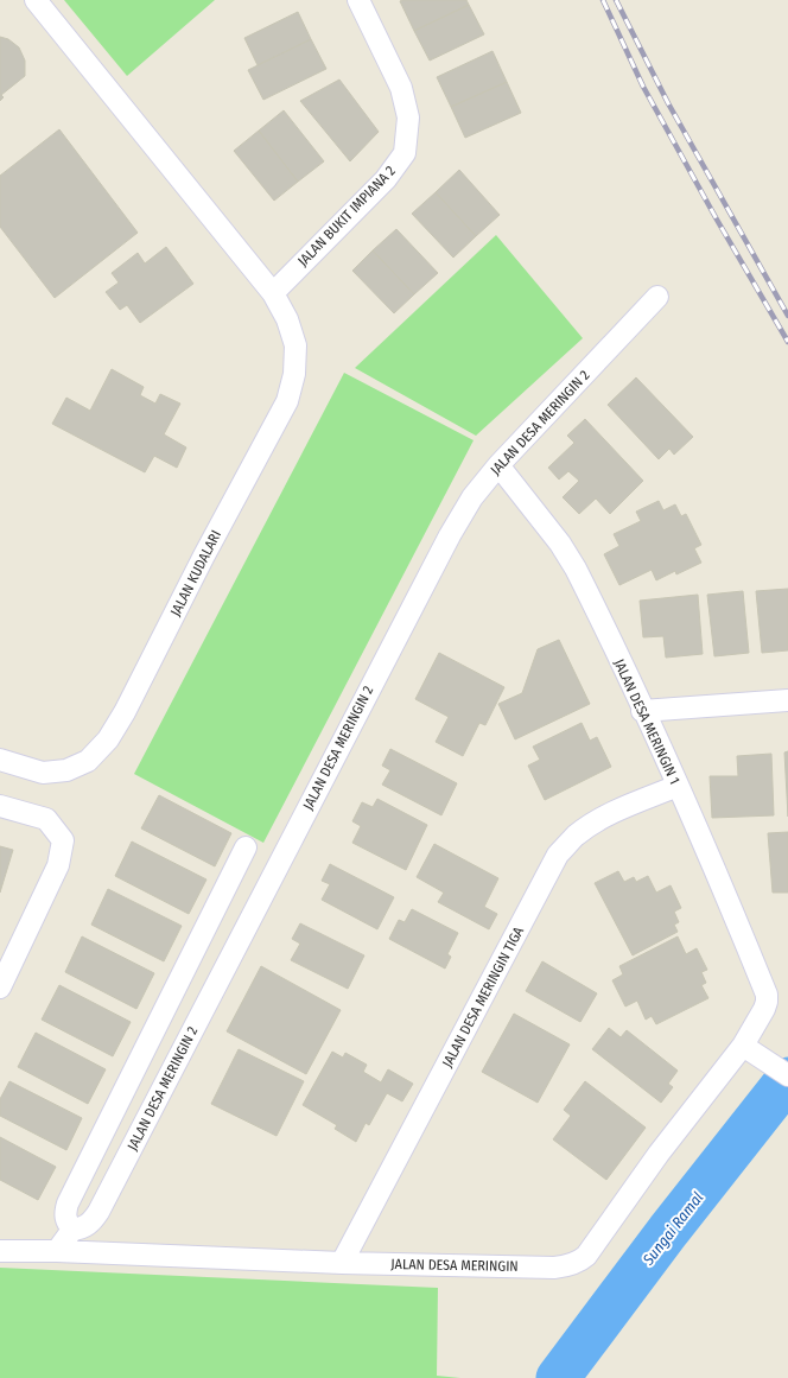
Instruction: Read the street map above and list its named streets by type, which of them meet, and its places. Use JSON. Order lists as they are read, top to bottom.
{
  "streets": {
    "street": [
      "JALAN BUKIT IMPIANA 2",
      "JALAN DESA MERINGIN 2",
      "JALAN KUDALARI",
      "JALAN DESA MERINGIN 1",
      "JALAN DESA MERINGIN TIGA",
      "JALAN DESA MERINGIN"
    ]
  },
  "crossings": [
    ["JALAN BUKIT IMPIANA 2", "JALAN KUDALARI"],
    ["JALAN DESA MERINGIN 2", "JALAN DESA MERINGIN 1"],
    ["JALAN DESA MERINGIN 2", "JALAN DESA MERINGIN"],
    ["JALAN DESA MERINGIN 1", "JALAN DESA MERINGIN TIGA"],
    ["JALAN DESA MERINGIN 1", "JALAN DESA MERINGIN"],
    ["JALAN DESA MERINGIN TIGA", "JALAN DESA MERINGIN"]
  ],
  "water": ["Sungai Ramal"]
}
